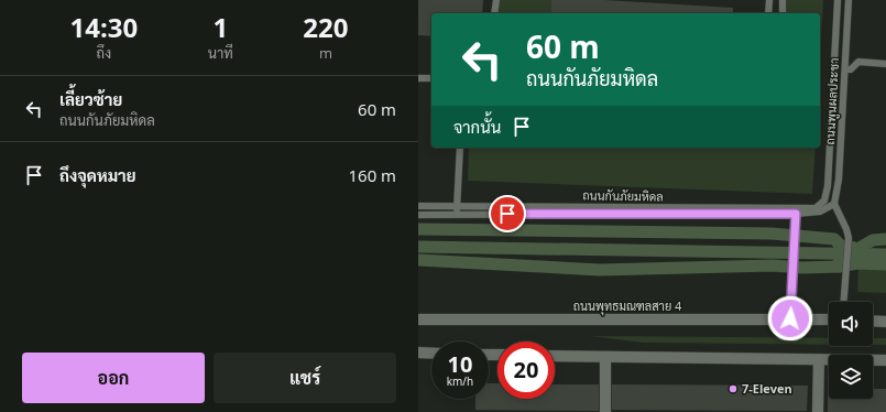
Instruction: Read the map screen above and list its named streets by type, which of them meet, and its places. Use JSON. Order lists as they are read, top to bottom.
{
  "streets": {
    "main road": ["ถนนพุทธมณฑลสาย 4"],
    "lane": ["ถนนพูนผลประชา", "ถนนกันภัยมหิดล"]
  },
  "crossings": [
    ["ถนนพูนผลประชา", "ถนนกันภัยมหิดล"]
  ],
  "places": ["7-Eleven"],
  "page": {
    "eta": [
      "14:30",
      "ถึง",
      "1",
      "นาที",
      "220",
      "m"
    ],
    "turn": ["60 m", "ถนนกันภัยมหิดล"],
    "list": [
      {
        "name": "เลี้ยวซ้าย",
        "note": "ถนนกันภัยมหิดล",
        "value": "60 m"
      },
      {
        "name": "ถึงจุดหมาย",
        "value": "160 m"
      }
    ],
    "then": "จากนั้น",
    "speed": "10 km/h",
    "limit": "20",
    "buttons": ["ออก", "แชร์"]
  }
}
